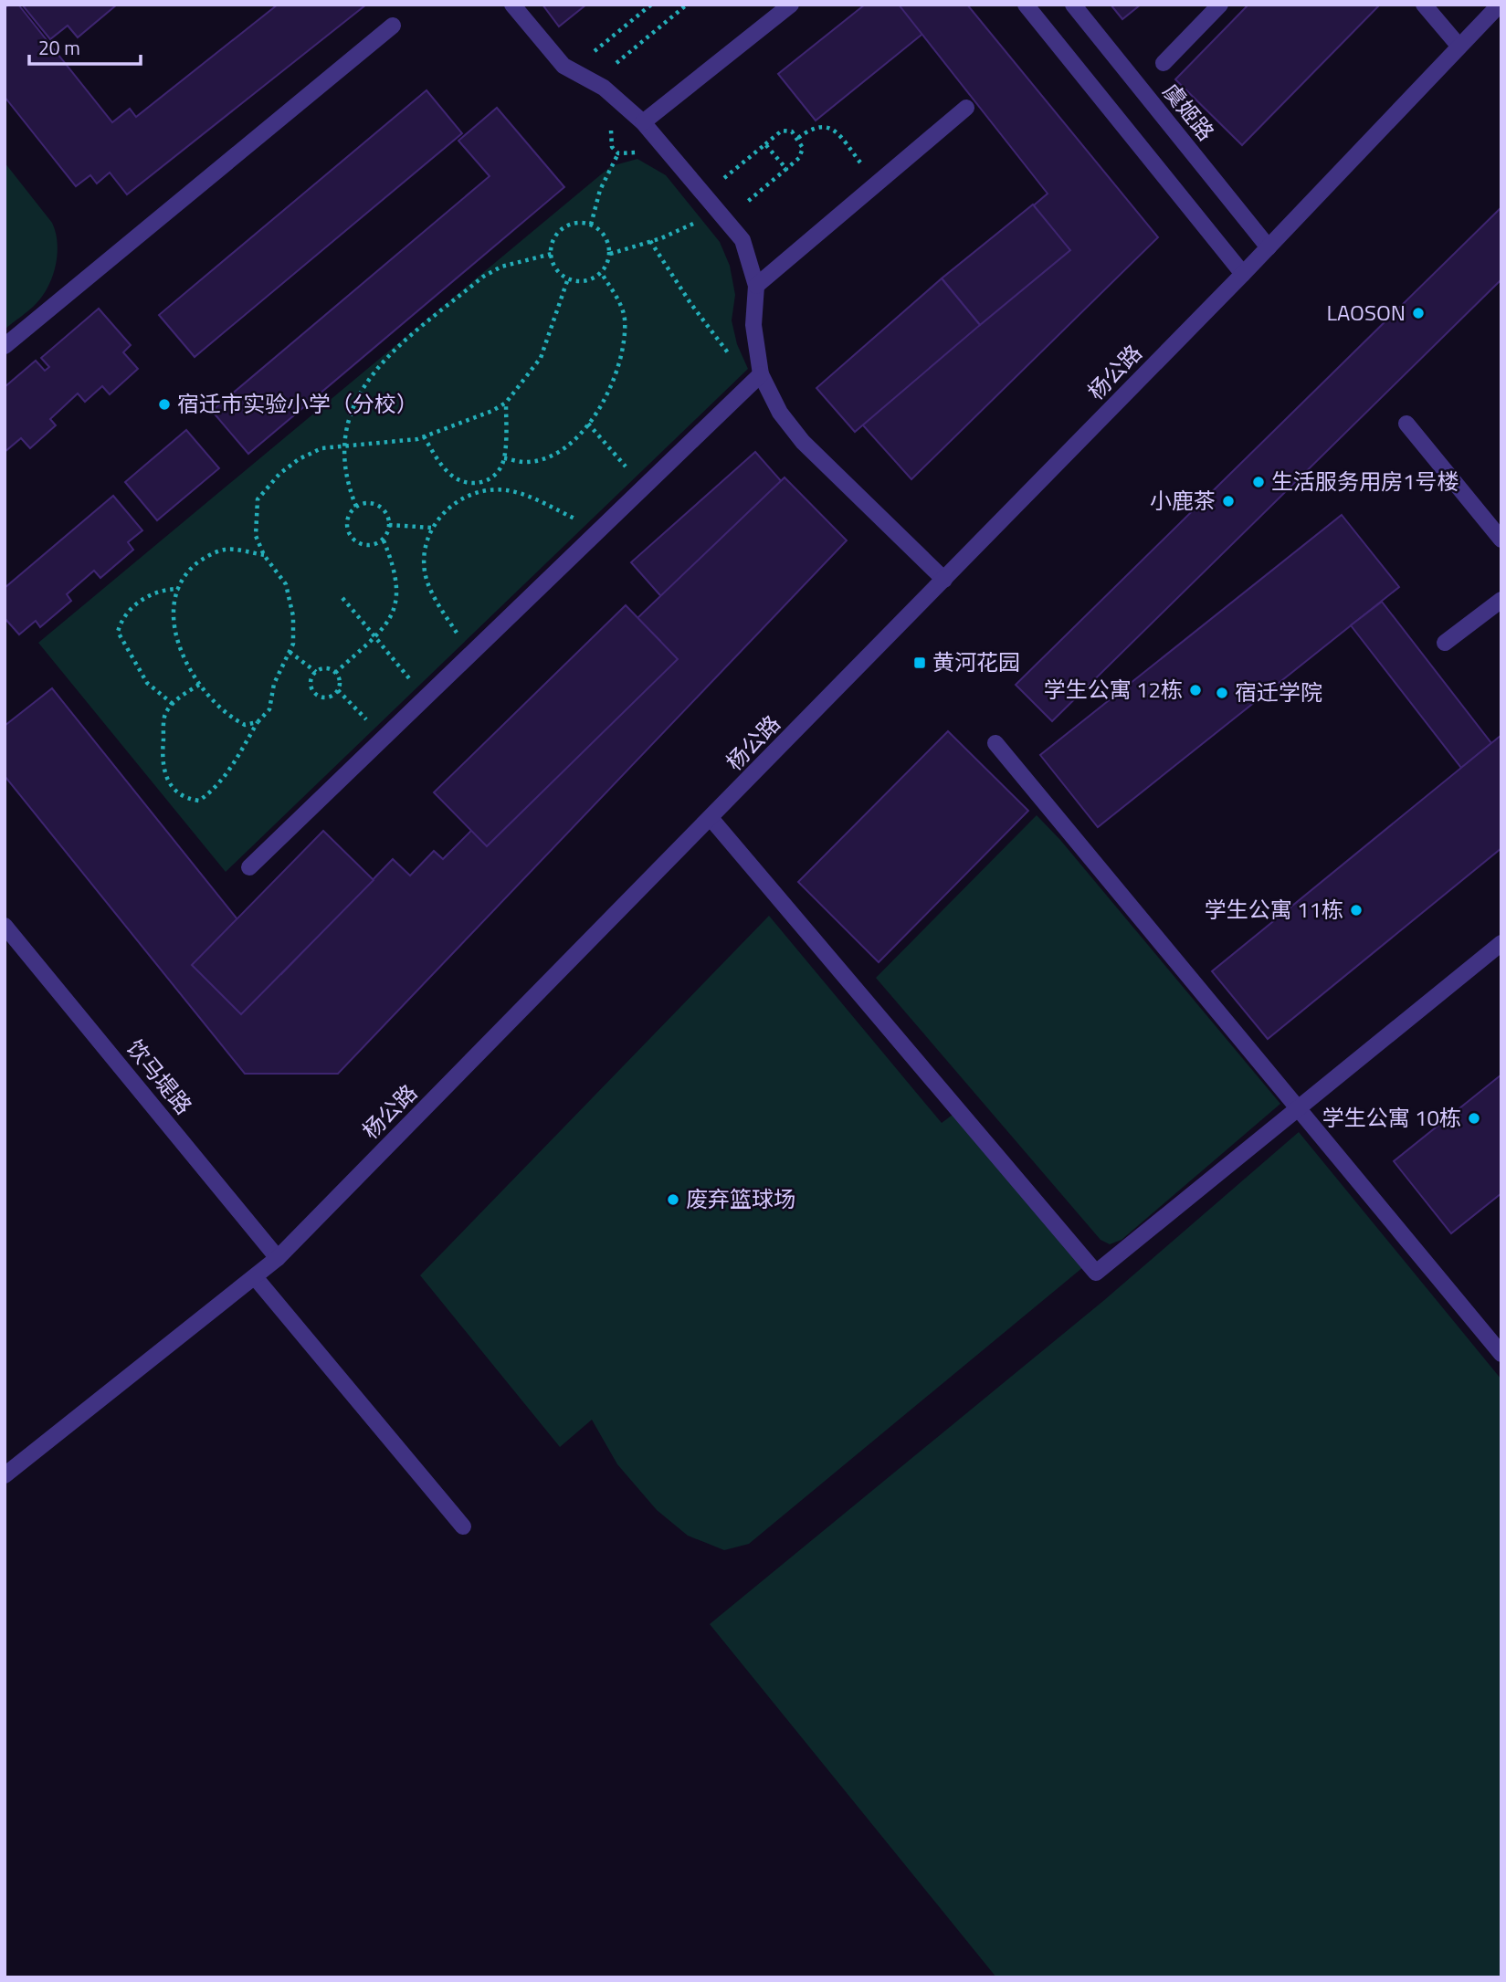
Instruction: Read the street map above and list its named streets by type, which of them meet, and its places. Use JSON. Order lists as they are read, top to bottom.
{
  "streets": {
    "street": ["虞姬路", "杨公路", "饮马堤路"]
  },
  "crossings": [
    ["虞姬路", "杨公路"],
    ["杨公路", "饮马堤路"]
  ],
  "places": {
    "other": [
      "LAOSON",
      "宿迁市实验小学（分校）",
      "生活服务用房1号楼",
      "小鹿茶",
      "学生公寓 12栋",
      "宿迁学院",
      "学生公寓 11栋",
      "学生公寓 10栋",
      "废弃篮球场"
    ],
    "transit": ["黄河花园"]
  },
  "scale_bar": "20 m"
}
